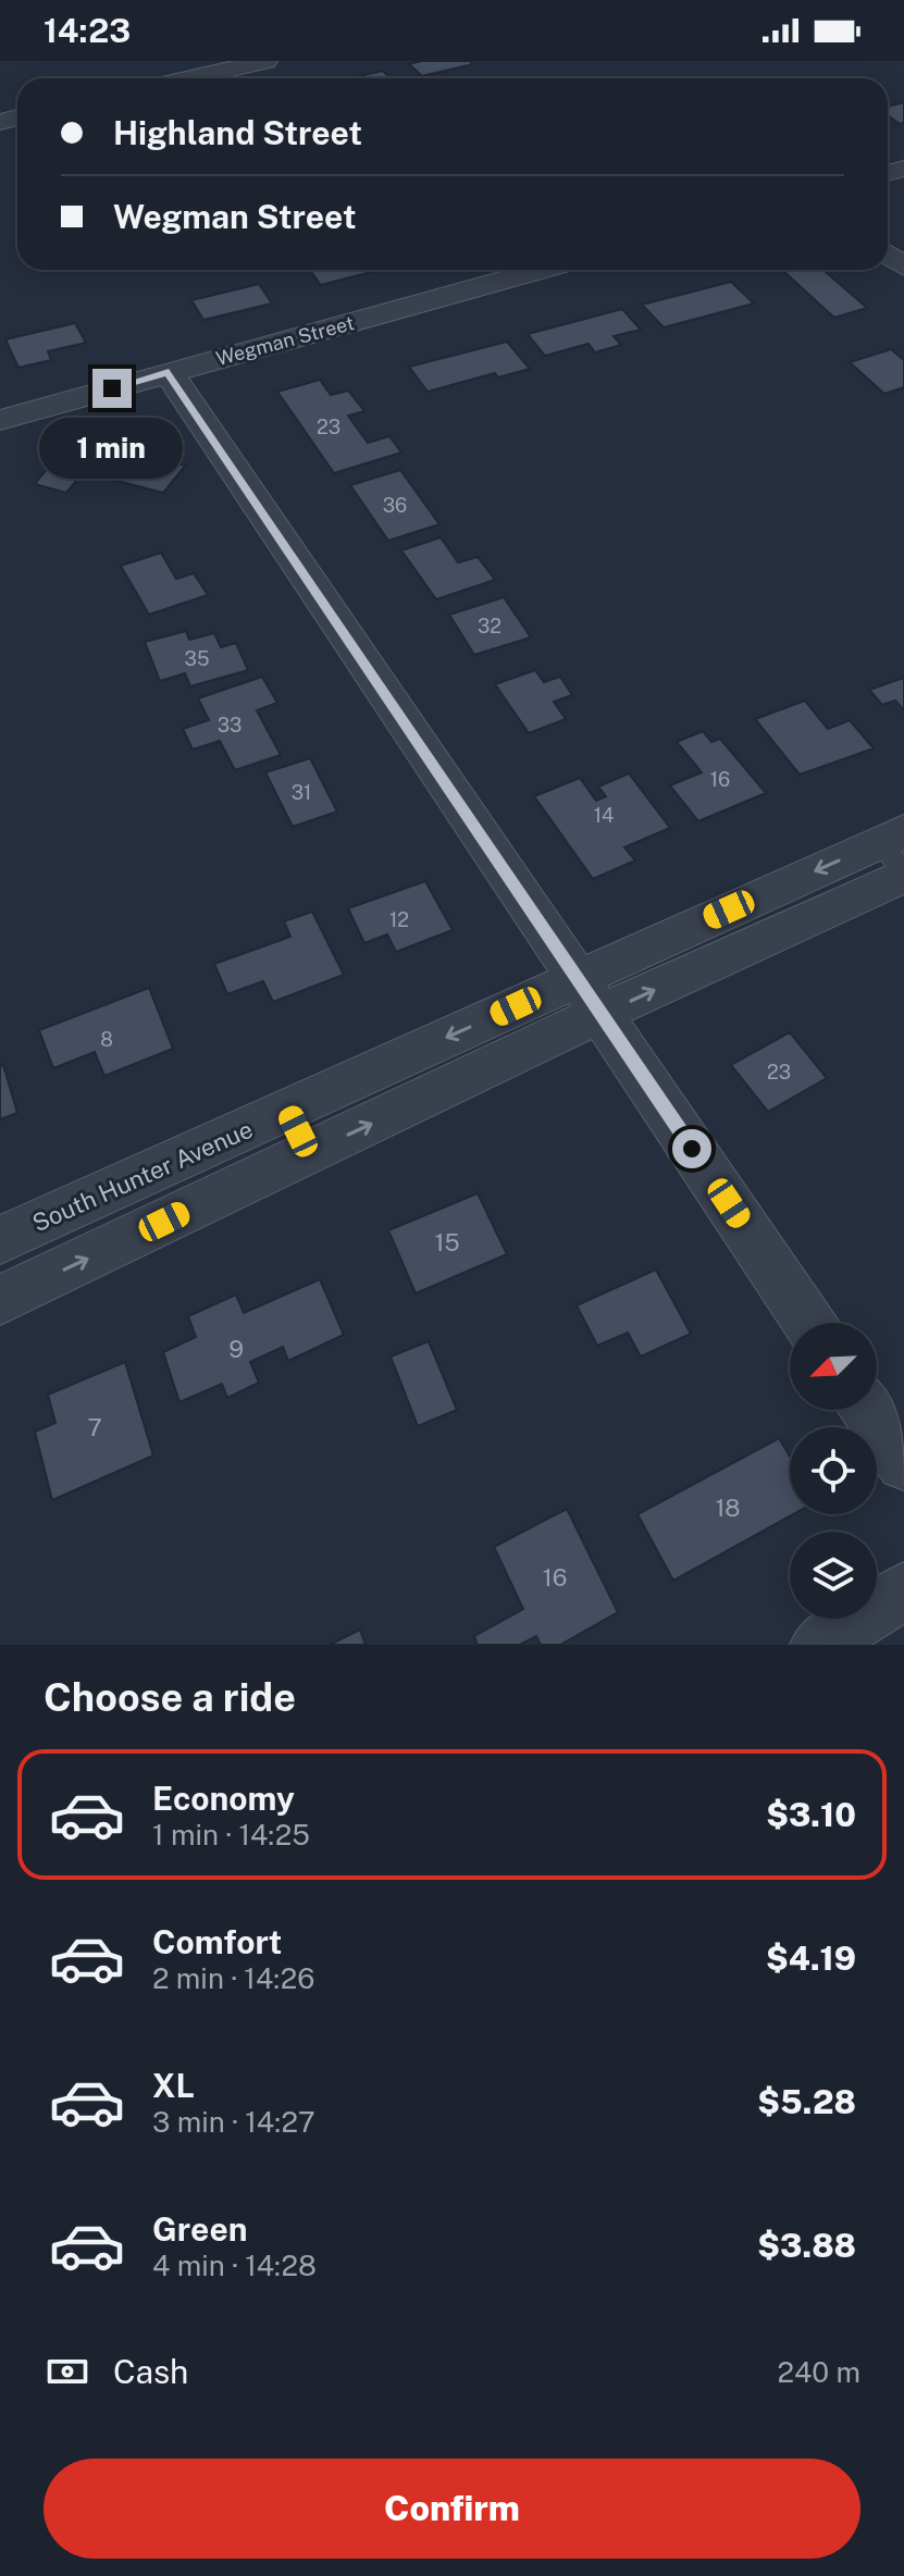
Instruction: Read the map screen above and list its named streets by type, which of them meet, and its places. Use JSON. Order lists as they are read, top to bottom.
{
  "streets": {
    "street": ["Wegman Street", "South Hunter Avenue"]
  },
  "house_numbers": [
    "23",
    "36",
    "32",
    "35",
    "33",
    "16",
    "31",
    "14",
    "12",
    "8",
    "23",
    "15",
    "9",
    "7",
    "18",
    "16"
  ],
  "north": "bottom left",
  "page": {
    "status": "14:23",
    "banner": ["Highland Street", "Wegman Street"],
    "bubble": "1 min",
    "heading": "Choose a ride",
    "list": [
      {
        "name": "Economy",
        "note": "1 min · 14:25",
        "value": "$3.10"
      },
      {
        "name": "Comfort",
        "note": "2 min · 14:26",
        "value": "$4.19"
      },
      {
        "name": "XL",
        "note": "3 min · 14:27",
        "value": "$5.28"
      },
      {
        "name": "Green",
        "note": "4 min · 14:28",
        "value": "$3.88"
      }
    ],
    "pay": ["Cash", "240 m"],
    "buttons": "Confirm"
  }
}
